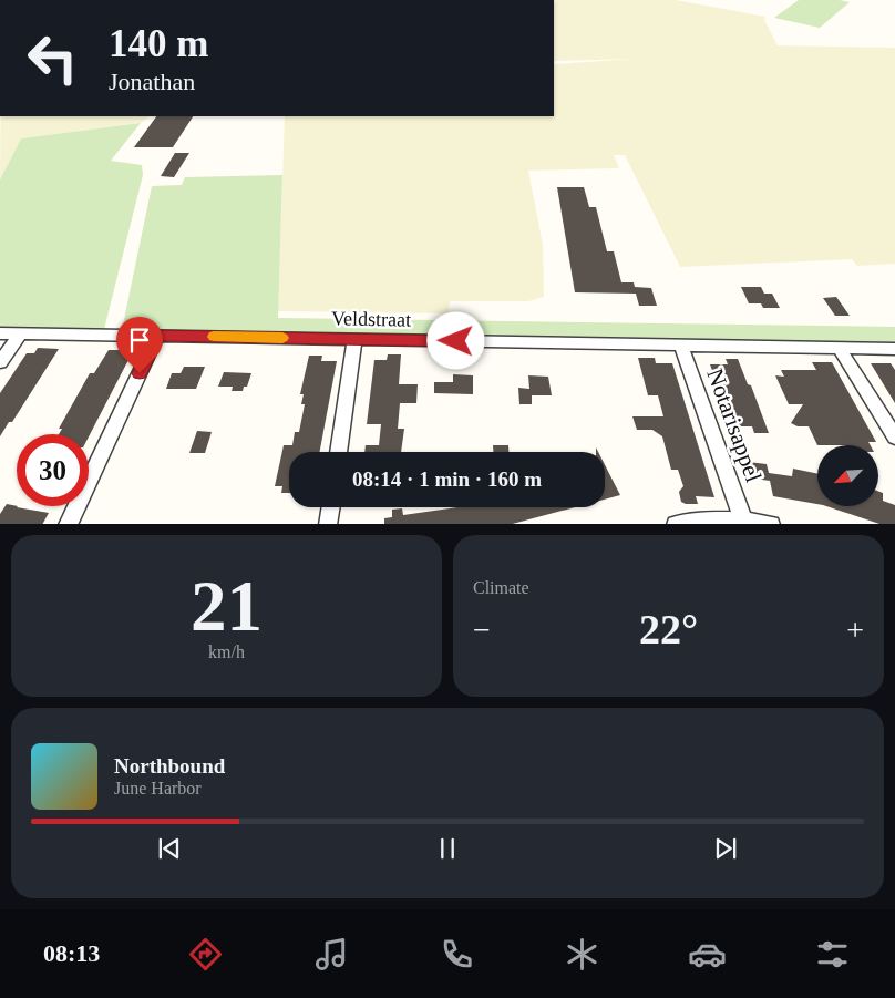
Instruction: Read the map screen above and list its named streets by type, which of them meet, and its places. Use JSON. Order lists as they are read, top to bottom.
{
  "streets": {
    "street": ["Veldstraat", "Notarisappel"]
  },
  "crossings": [
    ["Veldstraat", "Notarisappel"]
  ],
  "north": "bottom left",
  "page": {
    "turn": ["140 m", "Jonathan"],
    "limit": "30",
    "trip": "08:14 · 1 min · 160 m",
    "tile": [
      ["21", "km/h"],
      "Climate"
    ],
    "heat": ["−", "22°", "+"],
    "song": ["Northbound", "June Harbor"],
    "tabs": "08:13"
  }
}
